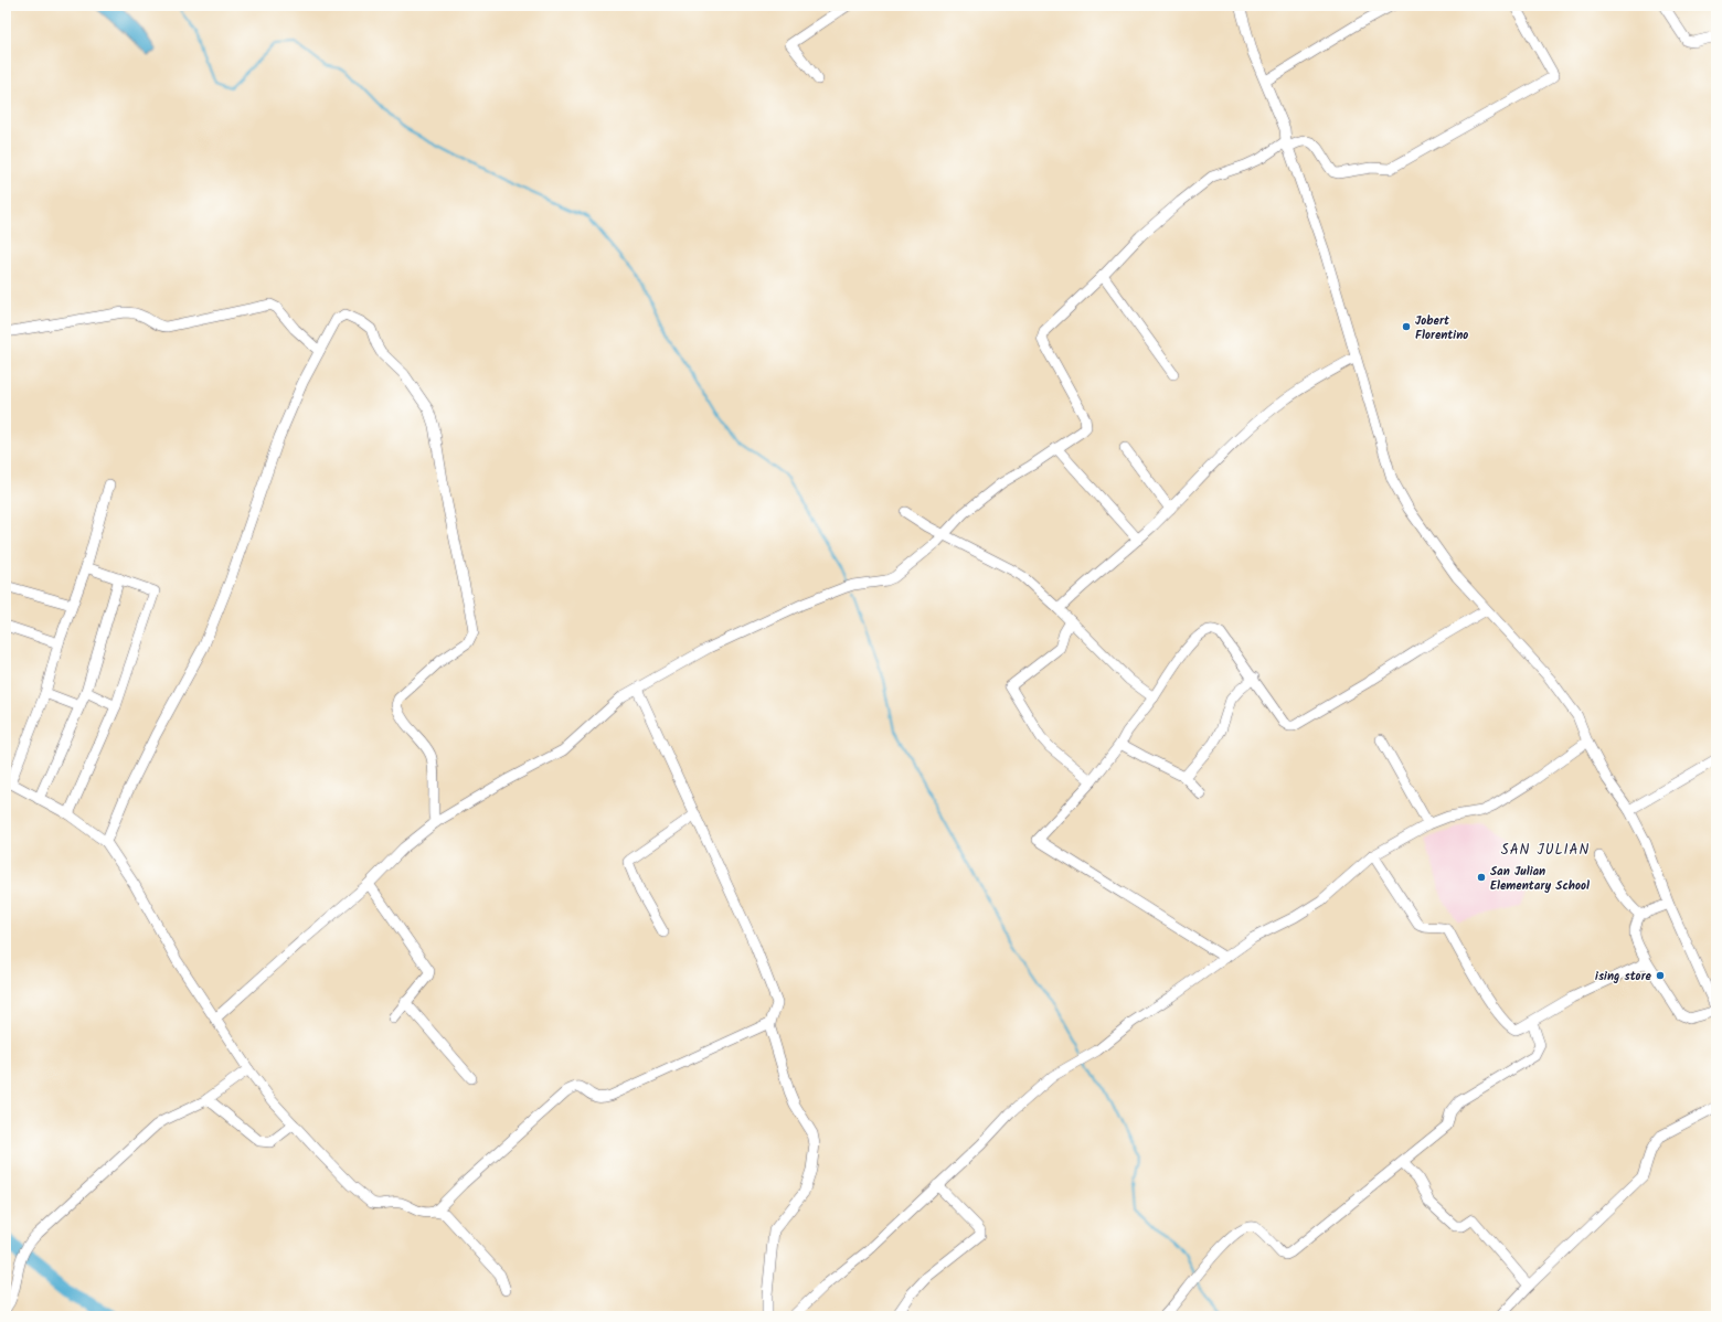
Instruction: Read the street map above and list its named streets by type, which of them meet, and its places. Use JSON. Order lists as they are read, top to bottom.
{
  "districts": ["SAN JULIAN"],
  "places": ["Jobert Florentino", "San Julian Elementary School", "ising store"]
}
